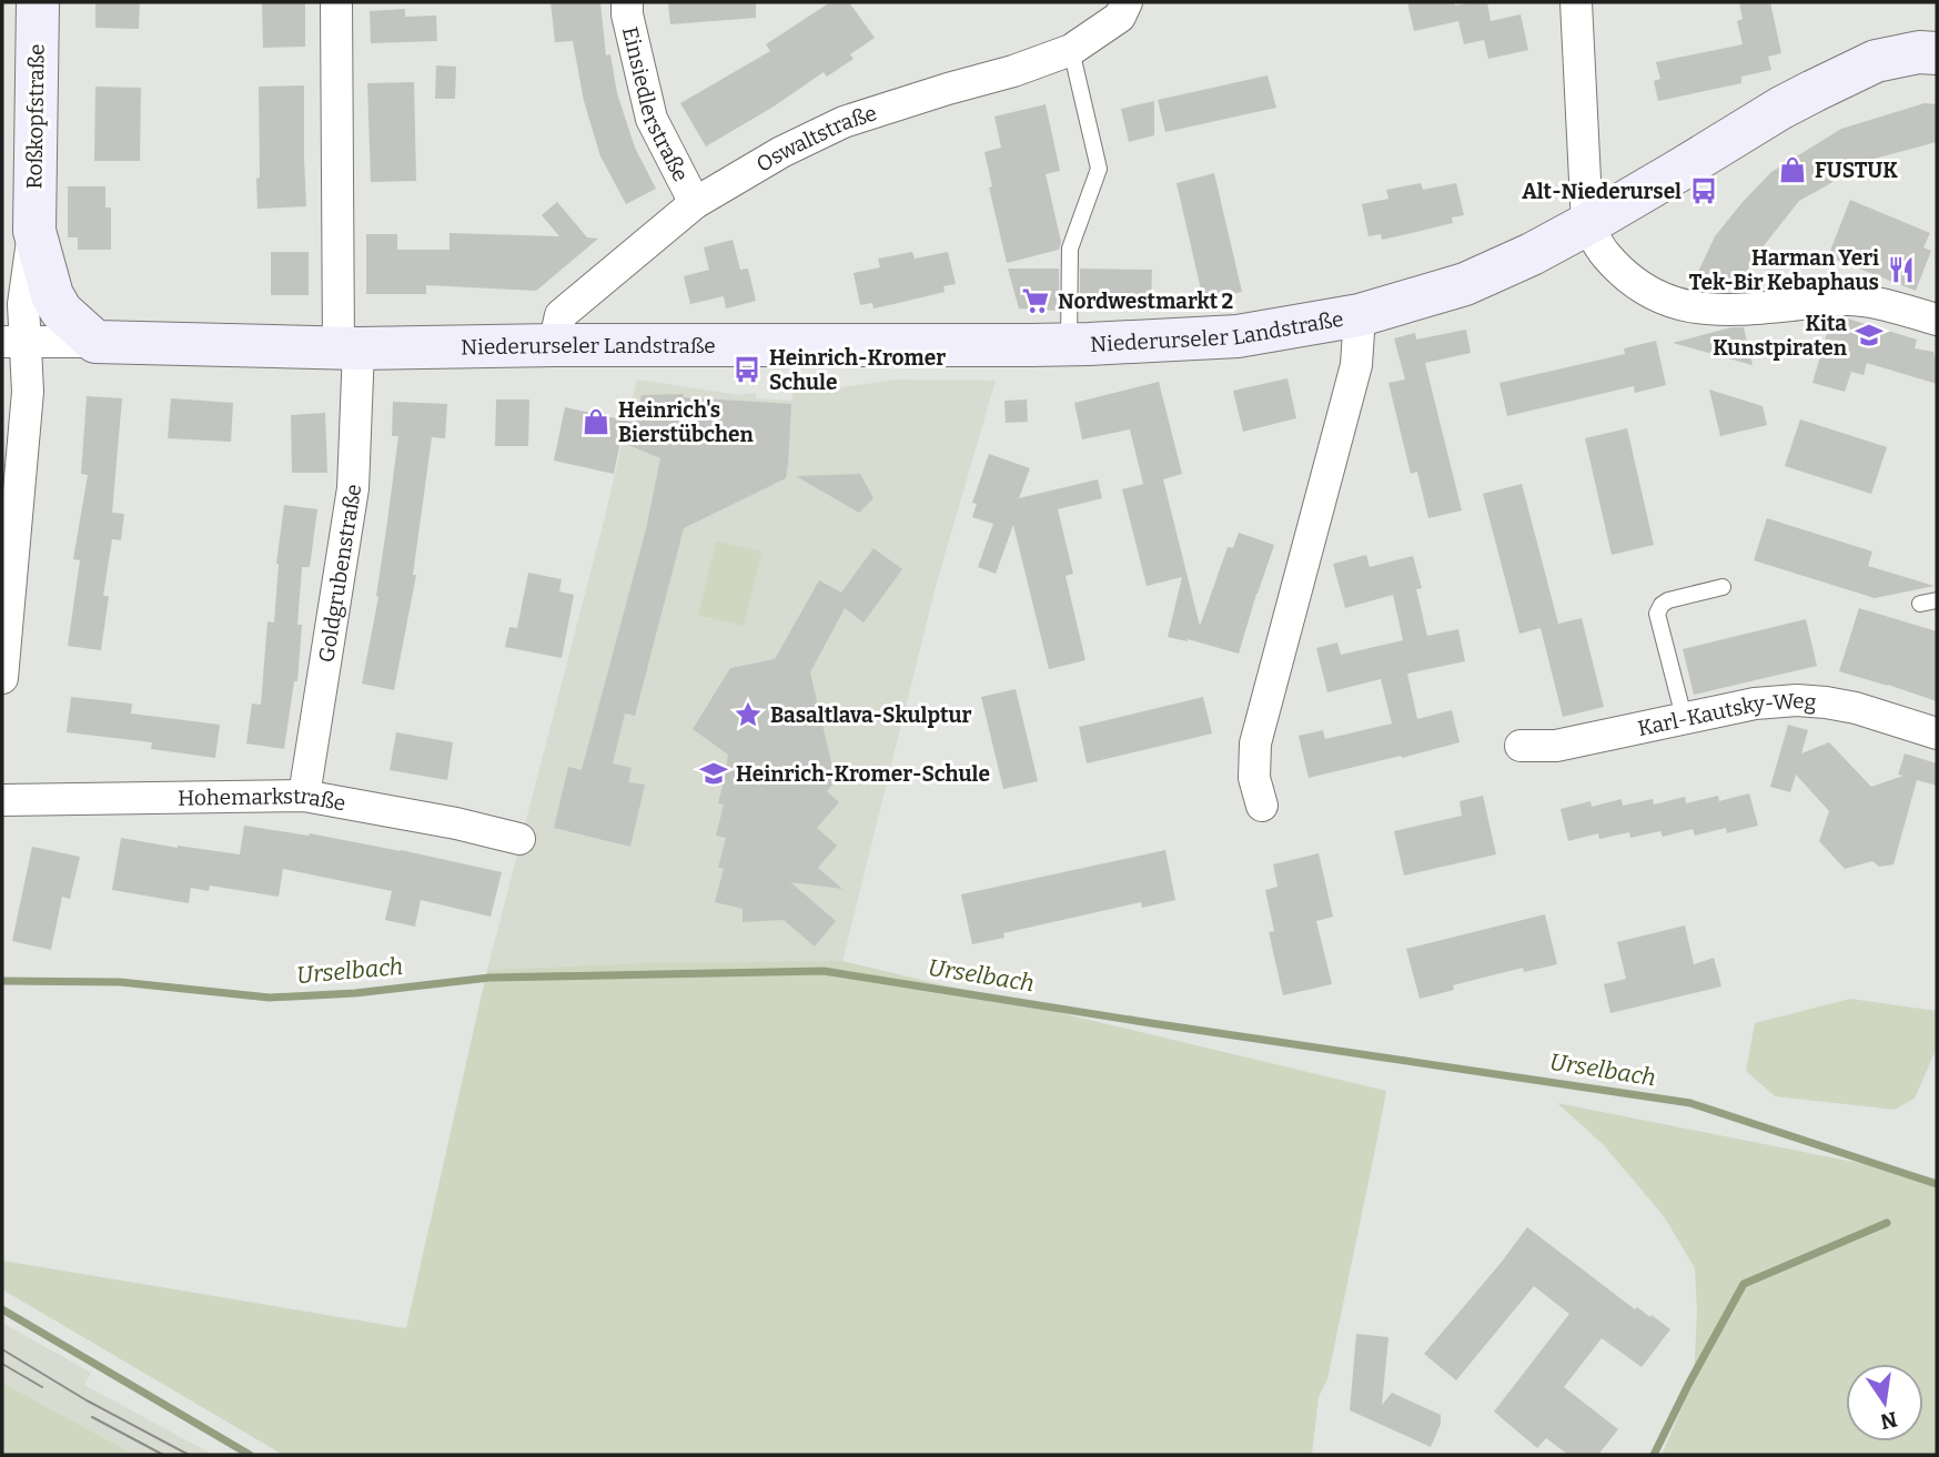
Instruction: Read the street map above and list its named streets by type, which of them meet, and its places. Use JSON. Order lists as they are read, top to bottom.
{
  "streets": {
    "main road": ["Roßkopfstraße", "Niederurseler Landstraße"],
    "street": [
      "Einsiedlerstraße",
      "Oswaltstraße",
      "Goldgrubenstraße",
      "Karl-Kautsky-Weg",
      "Hohemarkstraße"
    ]
  },
  "crossings": [
    ["Einsiedlerstraße", "Oswaltstraße"],
    ["Roßkopfstraße", "Niederurseler Landstraße"],
    ["Oswaltstraße", "Niederurseler Landstraße"],
    ["Niederurseler Landstraße", "Goldgrubenstraße"],
    ["Goldgrubenstraße", "Hohemarkstraße"]
  ],
  "water": ["Urselbach"],
  "places": {
    "shop": ["FUSTUK", "Heinrich's Bierstübchen"],
    "bus stop": ["Alt-Niederursel", "Heinrich-Kromer Schule"],
    "restaurant": ["Harman Yeri Tek-Bir Kebaphaus"],
    "supermarket": ["Nordwestmarkt 2"],
    "school or university": ["Kita Kunstpiraten", "Heinrich-Kromer-Schule"],
    "place": ["Basaltlava-Skulptur"]
  },
  "north": "bottom"
}
